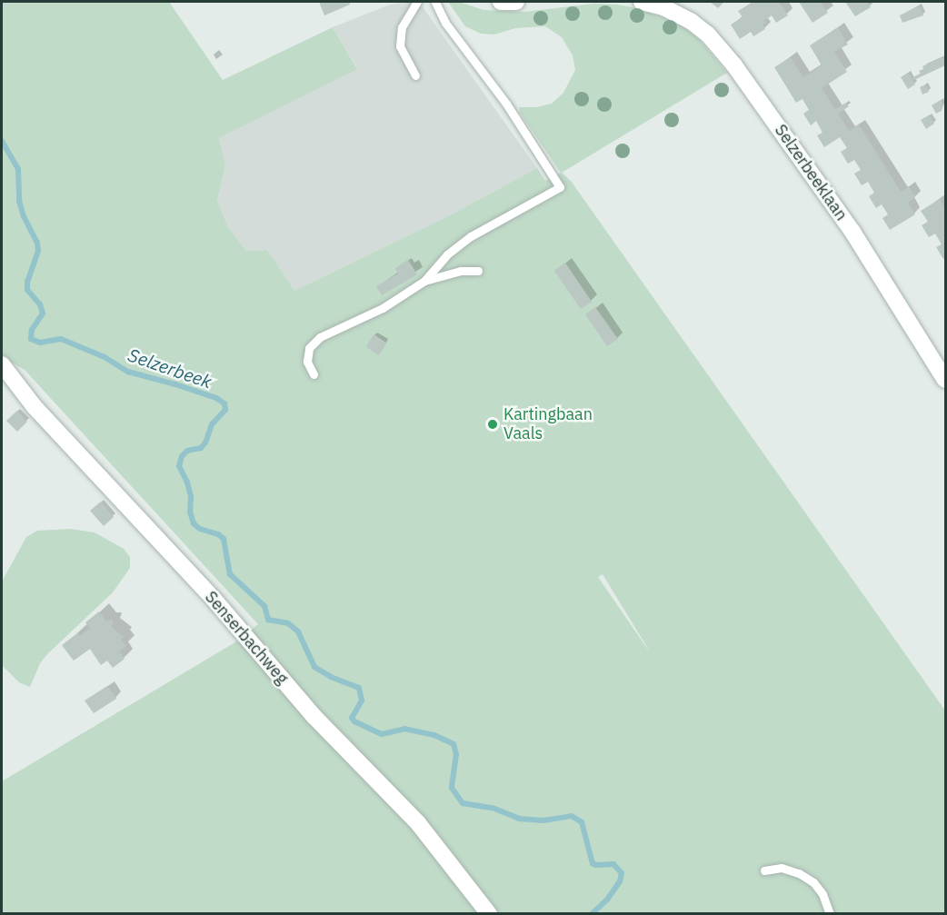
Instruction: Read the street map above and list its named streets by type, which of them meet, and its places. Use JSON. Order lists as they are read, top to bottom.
{
  "streets": {
    "street": ["Selzerbeeklaan", "Senserbachweg"]
  },
  "water": ["Selzerbeek"],
  "places": ["Kartingbaan Vaals"]
}
